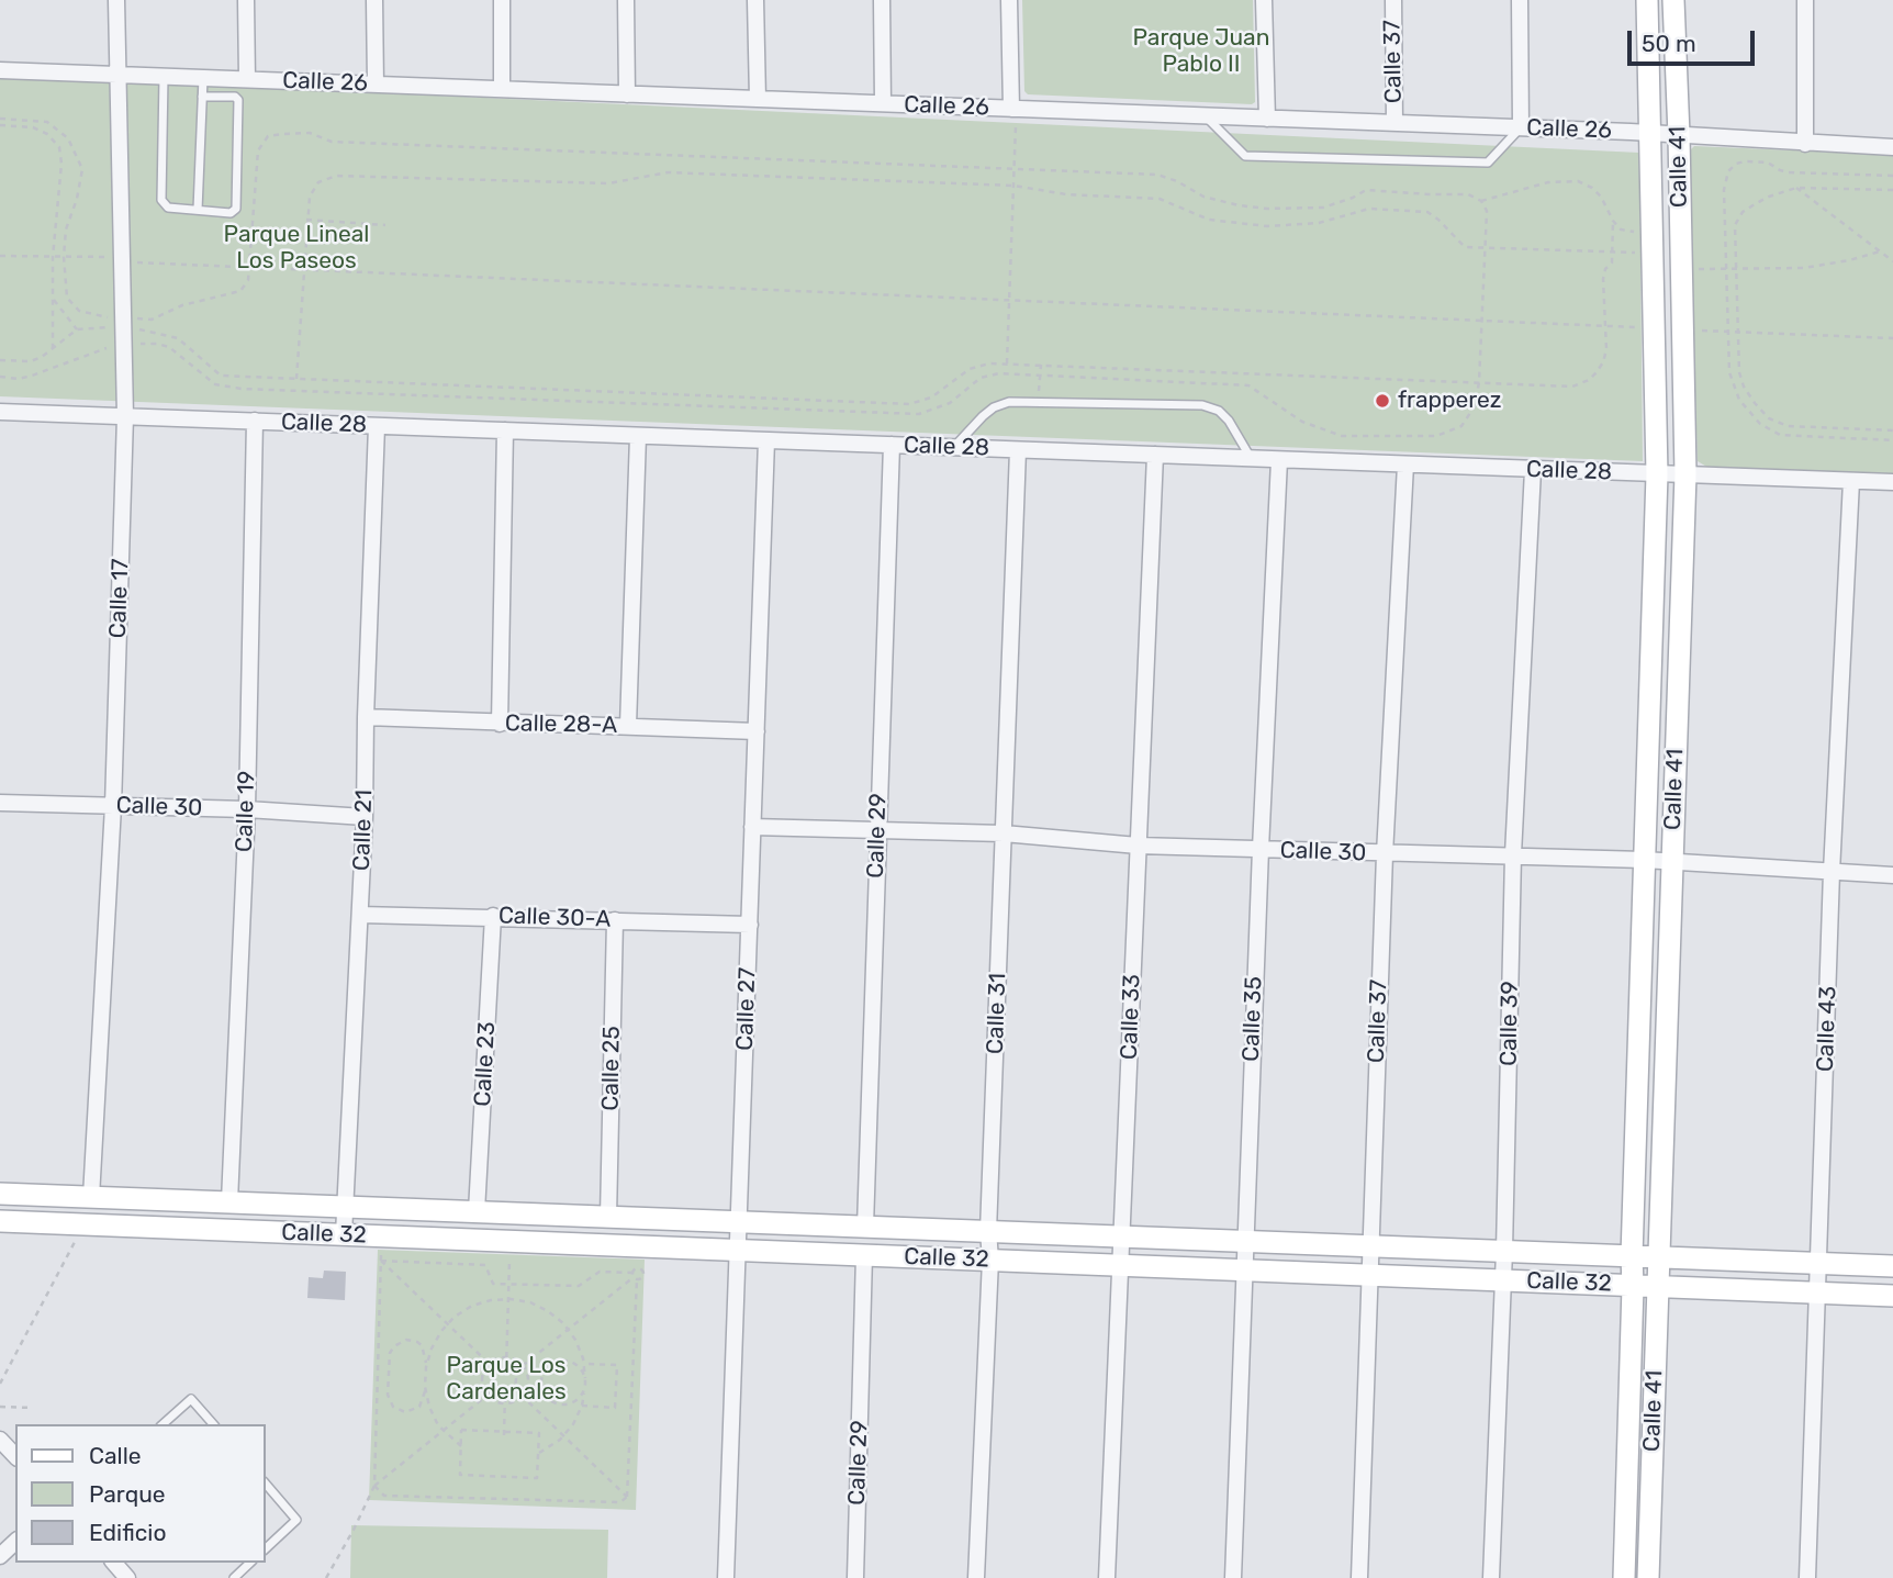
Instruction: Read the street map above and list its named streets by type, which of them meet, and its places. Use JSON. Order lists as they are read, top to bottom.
{
  "streets": {
    "street": [
      "Calle 37",
      "Calle 26",
      "Calle 41",
      "Calle 28",
      "Calle 17",
      "Calle 28-A",
      "Calle 30",
      "Calle 19",
      "Calle 21",
      "Calle 29",
      "Calle 30-A",
      "Calle 27",
      "Calle 31",
      "Calle 33",
      "Calle 35",
      "Calle 39",
      "Calle 43",
      "Calle 23",
      "Calle 25",
      "Calle 32"
    ]
  },
  "crossings": [
    ["Calle 37", "Calle 26"],
    ["Calle 37", "Calle 28"],
    ["Calle 37", "Calle 30"],
    ["Calle 37", "Calle 32"],
    ["Calle 26", "Calle 41"],
    ["Calle 26", "Calle 17"],
    ["Calle 41", "Calle 28"],
    ["Calle 41", "Calle 30"],
    ["Calle 41", "Calle 32"],
    ["Calle 28", "Calle 17"],
    ["Calle 28", "Calle 19"],
    ["Calle 28", "Calle 21"],
    ["Calle 28", "Calle 29"],
    ["Calle 28", "Calle 27"],
    ["Calle 28", "Calle 31"],
    ["Calle 28", "Calle 33"],
    ["Calle 28", "Calle 35"],
    ["Calle 28", "Calle 39"],
    ["Calle 28", "Calle 43"],
    ["Calle 17", "Calle 30"],
    ["Calle 17", "Calle 32"],
    ["Calle 28-A", "Calle 21"],
    ["Calle 28-A", "Calle 27"],
    ["Calle 30", "Calle 19"],
    ["Calle 30", "Calle 21"],
    ["Calle 30", "Calle 29"],
    ["Calle 30", "Calle 27"],
    ["Calle 30", "Calle 31"],
    ["Calle 30", "Calle 33"],
    ["Calle 30", "Calle 35"],
    ["Calle 30", "Calle 39"],
    ["Calle 30", "Calle 43"],
    ["Calle 19", "Calle 32"],
    ["Calle 21", "Calle 30-A"],
    ["Calle 21", "Calle 32"],
    ["Calle 29", "Calle 32"],
    ["Calle 30-A", "Calle 27"],
    ["Calle 30-A", "Calle 23"],
    ["Calle 30-A", "Calle 25"],
    ["Calle 27", "Calle 32"],
    ["Calle 31", "Calle 32"],
    ["Calle 33", "Calle 32"],
    ["Calle 35", "Calle 32"],
    ["Calle 39", "Calle 32"],
    ["Calle 43", "Calle 32"],
    ["Calle 23", "Calle 32"],
    ["Calle 25", "Calle 32"]
  ],
  "parks": ["Parque Juan Pablo II", "Parque Lineal Los Paseos", "Parque Los Cardenales"],
  "places": ["frapperez"],
  "legend": ["Calle", "Parque", "Edificio"],
  "scale_bar": "50 m"
}
